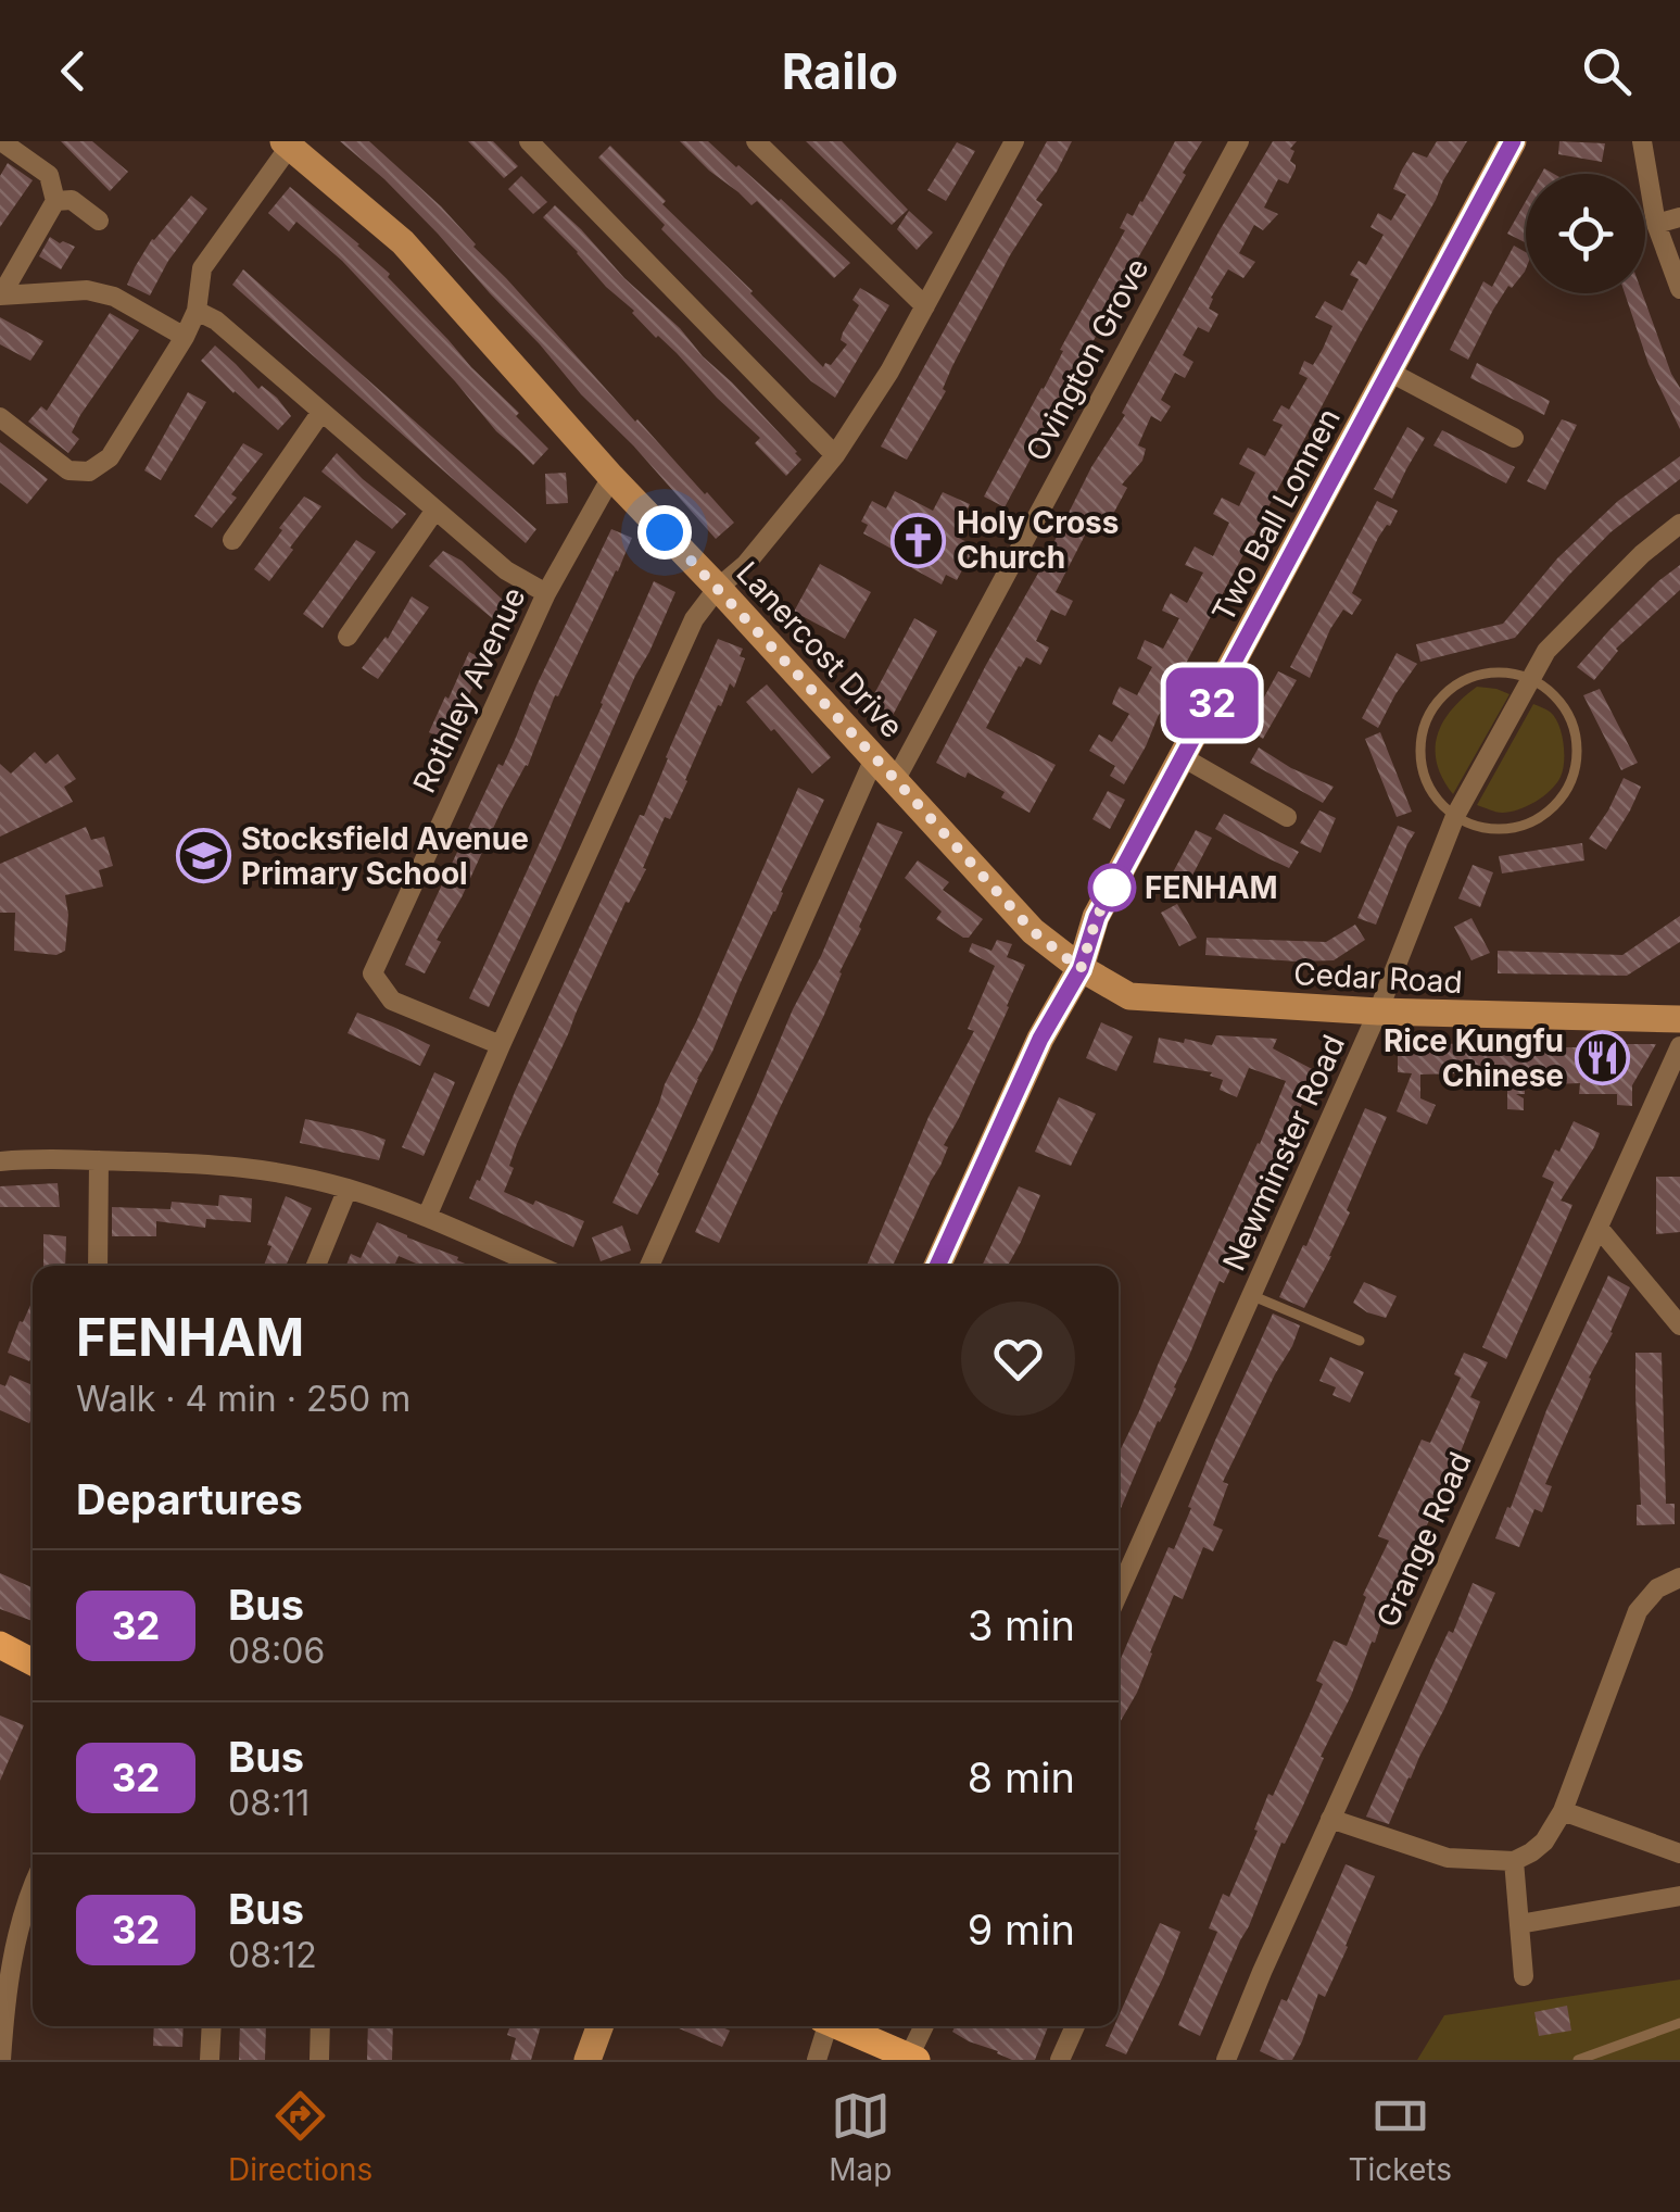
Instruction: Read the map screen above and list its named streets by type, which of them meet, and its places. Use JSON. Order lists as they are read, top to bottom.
{
  "streets": {
    "street": [
      "Ovington Grove",
      "Two Ball Lonnen",
      "Lanercost Drive",
      "Rothley Avenue",
      "Cedar Road",
      "Newminster Road",
      "Grange Road"
    ]
  },
  "crossings": [
    ["Ovington Grove", "Lanercost Drive"],
    ["Two Ball Lonnen", "Lanercost Drive"],
    ["Two Ball Lonnen", "Cedar Road"],
    ["Lanercost Drive", "Rothley Avenue"],
    ["Lanercost Drive", "Cedar Road"],
    ["Cedar Road", "Newminster Road"]
  ],
  "places": {
    "church": ["Holy Cross Church"],
    "school or university": ["Stocksfield Avenue Primary School"],
    "other": ["FENHAM"],
    "restaurant": ["Rice Kungfu Chinese"]
  },
  "lines": ["bus line 32"],
  "page": {
    "header": "Railo",
    "on_map": "32",
    "heading": [
      ["FENHAM", "Walk · 4 min · 250 m"],
      "Departures"
    ],
    "list": [
      {
        "mark": "32",
        "name": "Bus",
        "note": "08:06",
        "value": "3 min"
      },
      {
        "mark": "32",
        "name": "Bus",
        "note": "08:11",
        "value": "8 min"
      },
      {
        "mark": "32",
        "name": "Bus",
        "note": "08:12",
        "value": "9 min"
      }
    ],
    "tabs": ["Directions", "Map", "Tickets"]
  }
}
